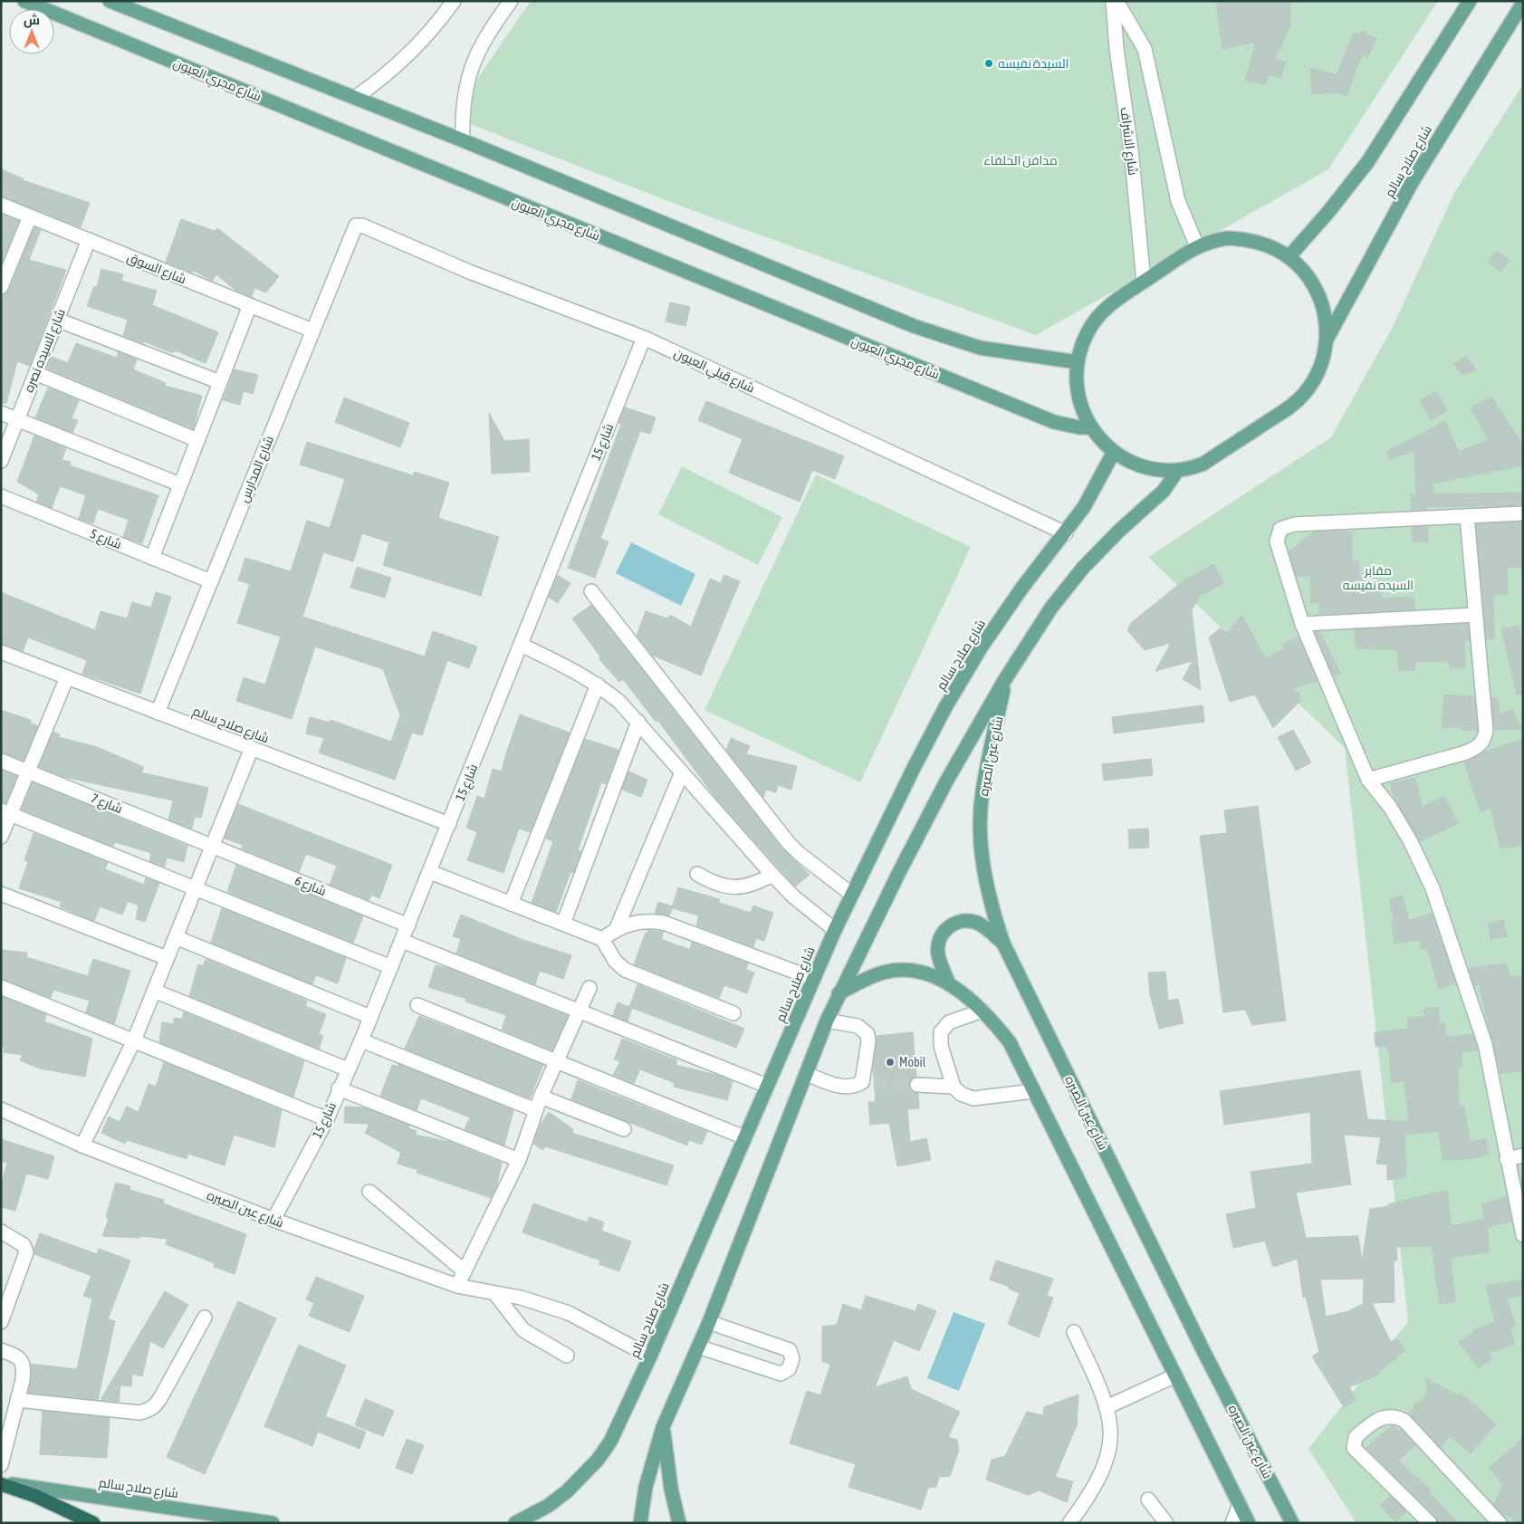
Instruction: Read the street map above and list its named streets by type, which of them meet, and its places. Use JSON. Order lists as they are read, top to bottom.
{
  "streets": {
    "highway": ["شارع صلاح سالم"],
    "main road": ["شارع مجري العيون", "شارع عين الصيره"],
    "street": [
      "شارع الاشراف",
      "شارع السوق",
      "شارع السيده نصره",
      "شارع قبلي العيون",
      "شارع 15",
      "شارع المدارس",
      "شارع 5",
      "شارع 7",
      "شارع 6"
    ]
  },
  "crossings": [
    ["شارع صلاح سالم", "شارع قبلي العيون"],
    ["شارع صلاح سالم", "شارع 15"],
    ["شارع صلاح سالم", "شارع المدارس"],
    ["شارع صلاح سالم", "شارع عين الصيره"],
    ["شارع السوق", "شارع السيده نصره"],
    ["شارع السوق", "شارع المدارس"],
    ["شارع قبلي العيون", "شارع 15"],
    ["شارع قبلي العيون", "شارع المدارس"],
    ["شارع 15", "شارع عين الصيره"],
    ["شارع 15", "شارع 6"],
    ["شارع المدارس", "شارع 5"],
    ["شارع 7", "شارع 6"]
  ],
  "parks": ["مدافن الحلفاء", "مقابر السيده نفيسه"],
  "places": ["السيدة نفيسه", "Mobil"],
  "north": "top"
}
